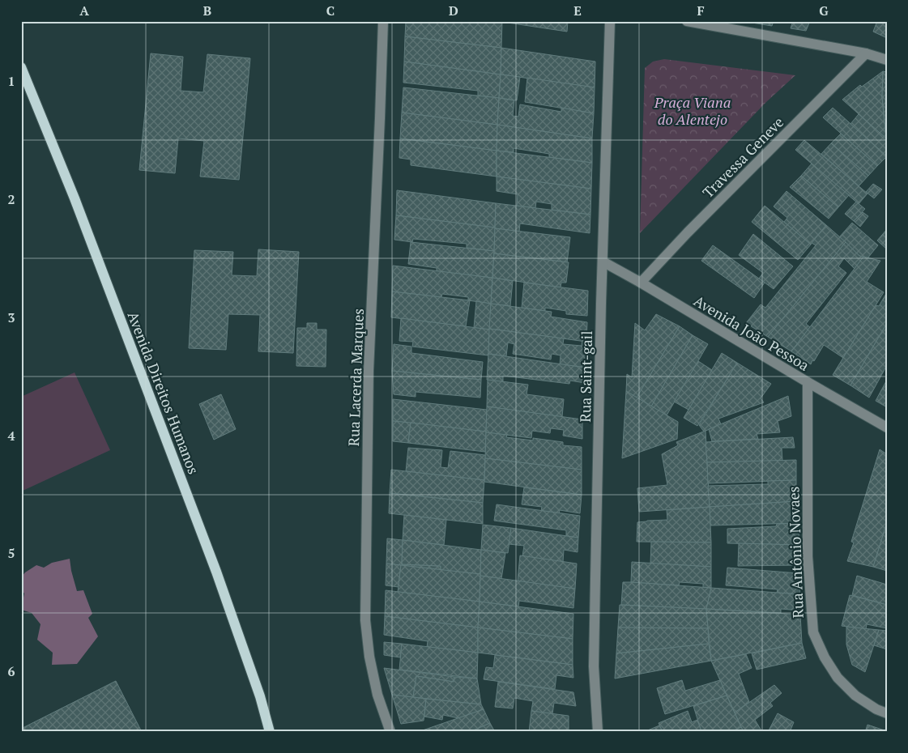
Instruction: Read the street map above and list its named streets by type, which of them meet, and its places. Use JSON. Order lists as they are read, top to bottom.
{
  "streets": {
    "main road": ["Avenida Direitos Humanos"],
    "street": [
      "Travessa Geneve",
      "Avenida João Pessoa",
      "Rua Saint-gail",
      "Rua Lacerda Marques",
      "Rua Antônio Novaes"
    ]
  },
  "crossings": [
    ["Travessa Geneve", "Avenida João Pessoa"],
    ["Avenida João Pessoa", "Rua Saint-gail"],
    ["Avenida João Pessoa", "Rua Antônio Novaes"]
  ],
  "parks": ["Praça Viana do Alentejo"],
  "grid": {
    "columns": [
      "A",
      "B",
      "C",
      "D",
      "E",
      "F",
      "G"
    ],
    "rows": [
      "1",
      "2",
      "3",
      "4",
      "5",
      "6"
    ]
  }
}
